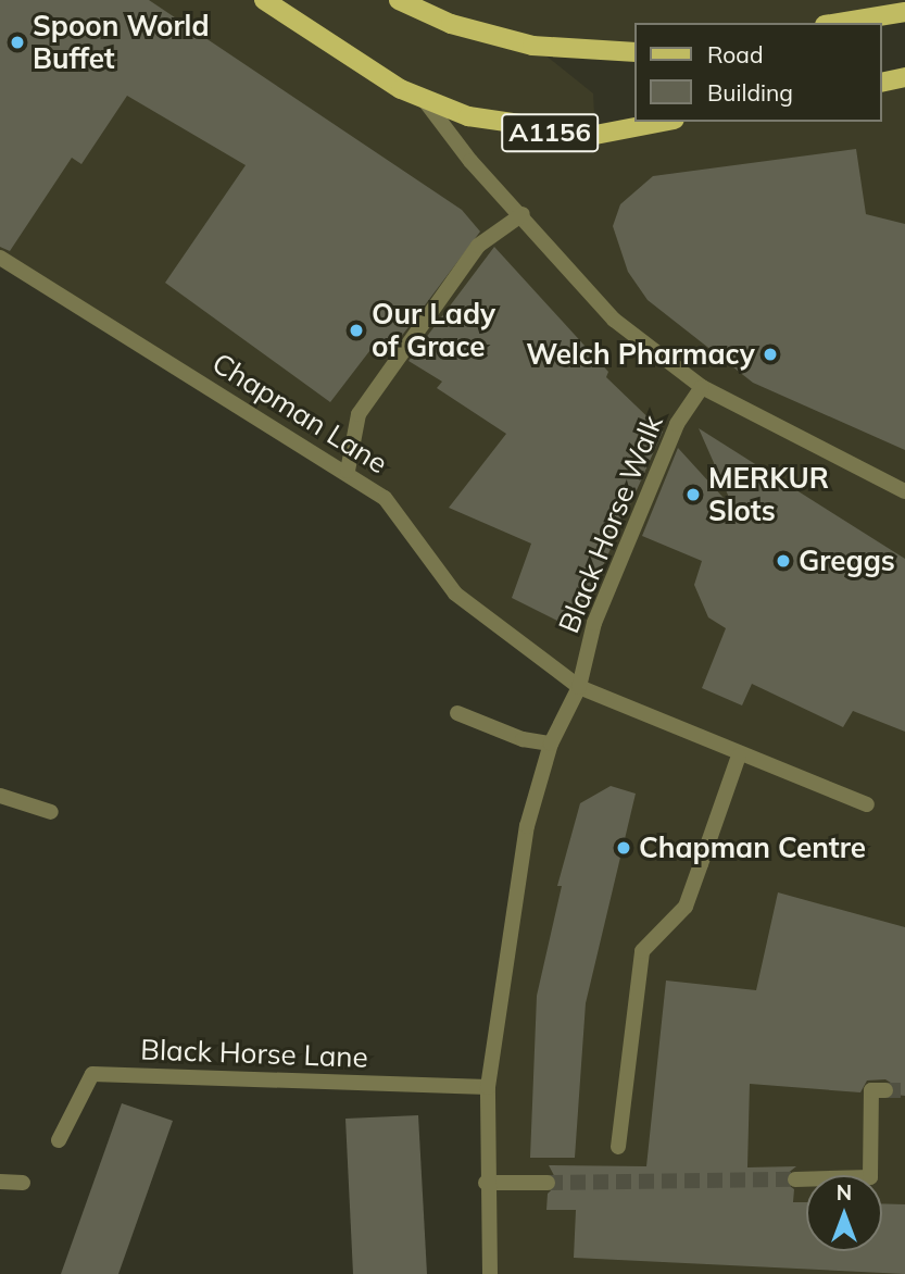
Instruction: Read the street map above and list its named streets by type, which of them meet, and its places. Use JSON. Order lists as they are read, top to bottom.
{
  "streets": {
    "main road": ["A1156"],
    "street": ["Chapman Lane", "Black Horse Walk", "Black Horse Lane"]
  },
  "crossings": [
    ["Chapman Lane", "Black Horse Walk"]
  ],
  "places": [
    "Spoon World Buffet",
    "Our Lady of Grace",
    "Welch Pharmacy",
    "MERKUR Slots",
    "Greggs",
    "Chapman Centre"
  ],
  "legend": ["Road", "Building"],
  "north": "top"
}
